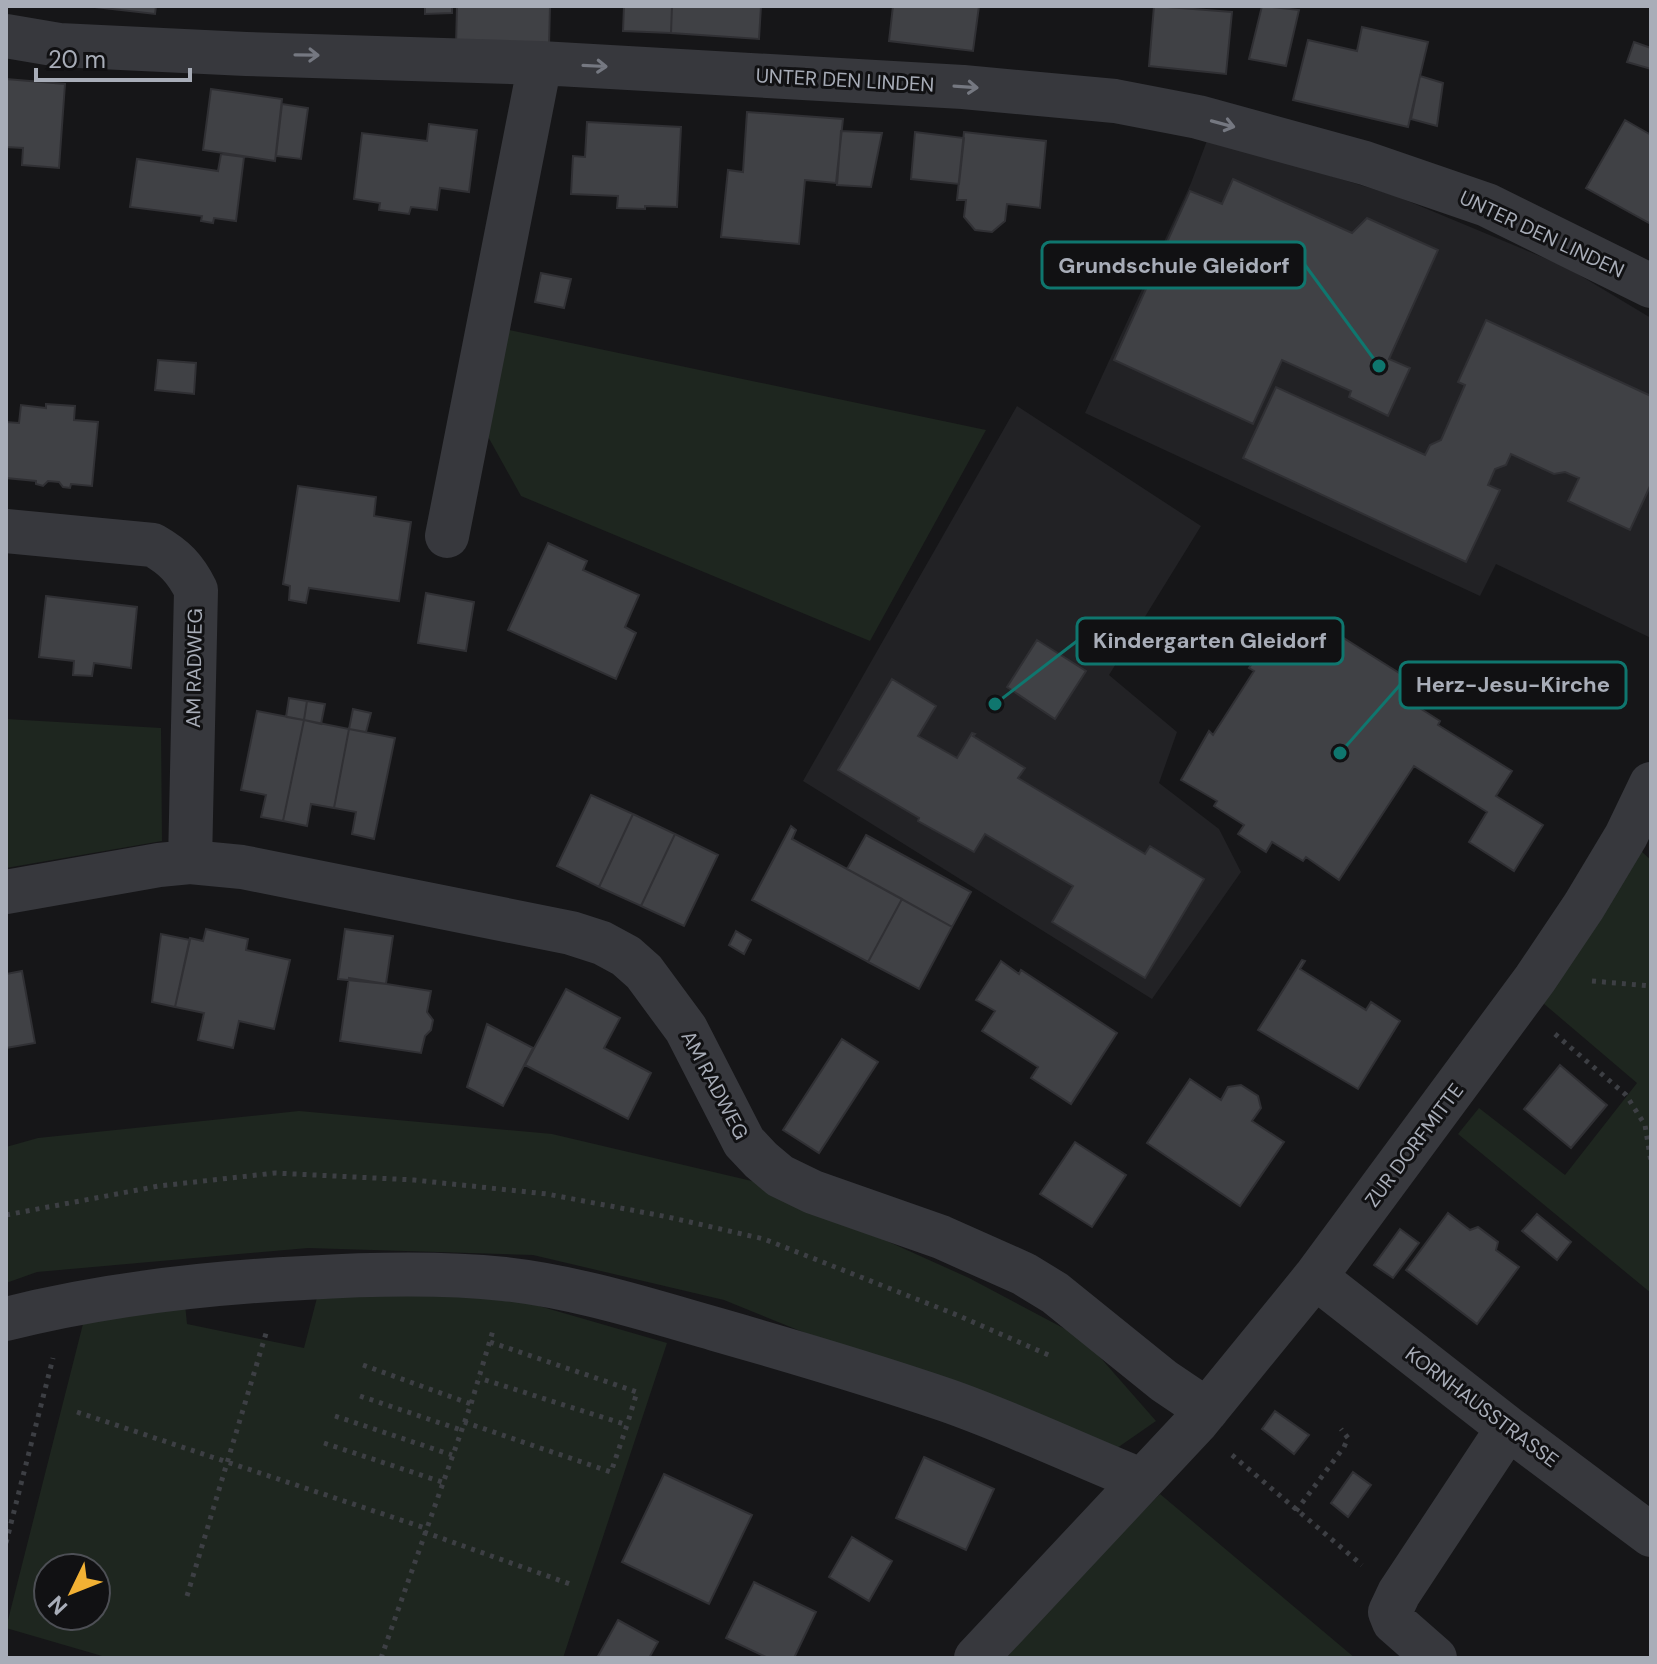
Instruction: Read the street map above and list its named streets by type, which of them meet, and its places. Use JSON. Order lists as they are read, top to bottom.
{
  "streets": {
    "street": [
      "UNTER DEN LINDEN",
      "AM RADWEG",
      "ZUR DORFMITTE",
      "KORNHAUSSTRASSE"
    ]
  },
  "crossings": [
    ["AM RADWEG", "ZUR DORFMITTE"],
    ["ZUR DORFMITTE", "KORNHAUSSTRASSE"]
  ],
  "one_way": ["UNTER DEN LINDEN"],
  "places": ["Grundschule Gleidorf", "Kindergarten Gleidorf", "Herz-Jesu-Kirche"],
  "scale_bar": "20 m",
  "north": "bottom left"
}
